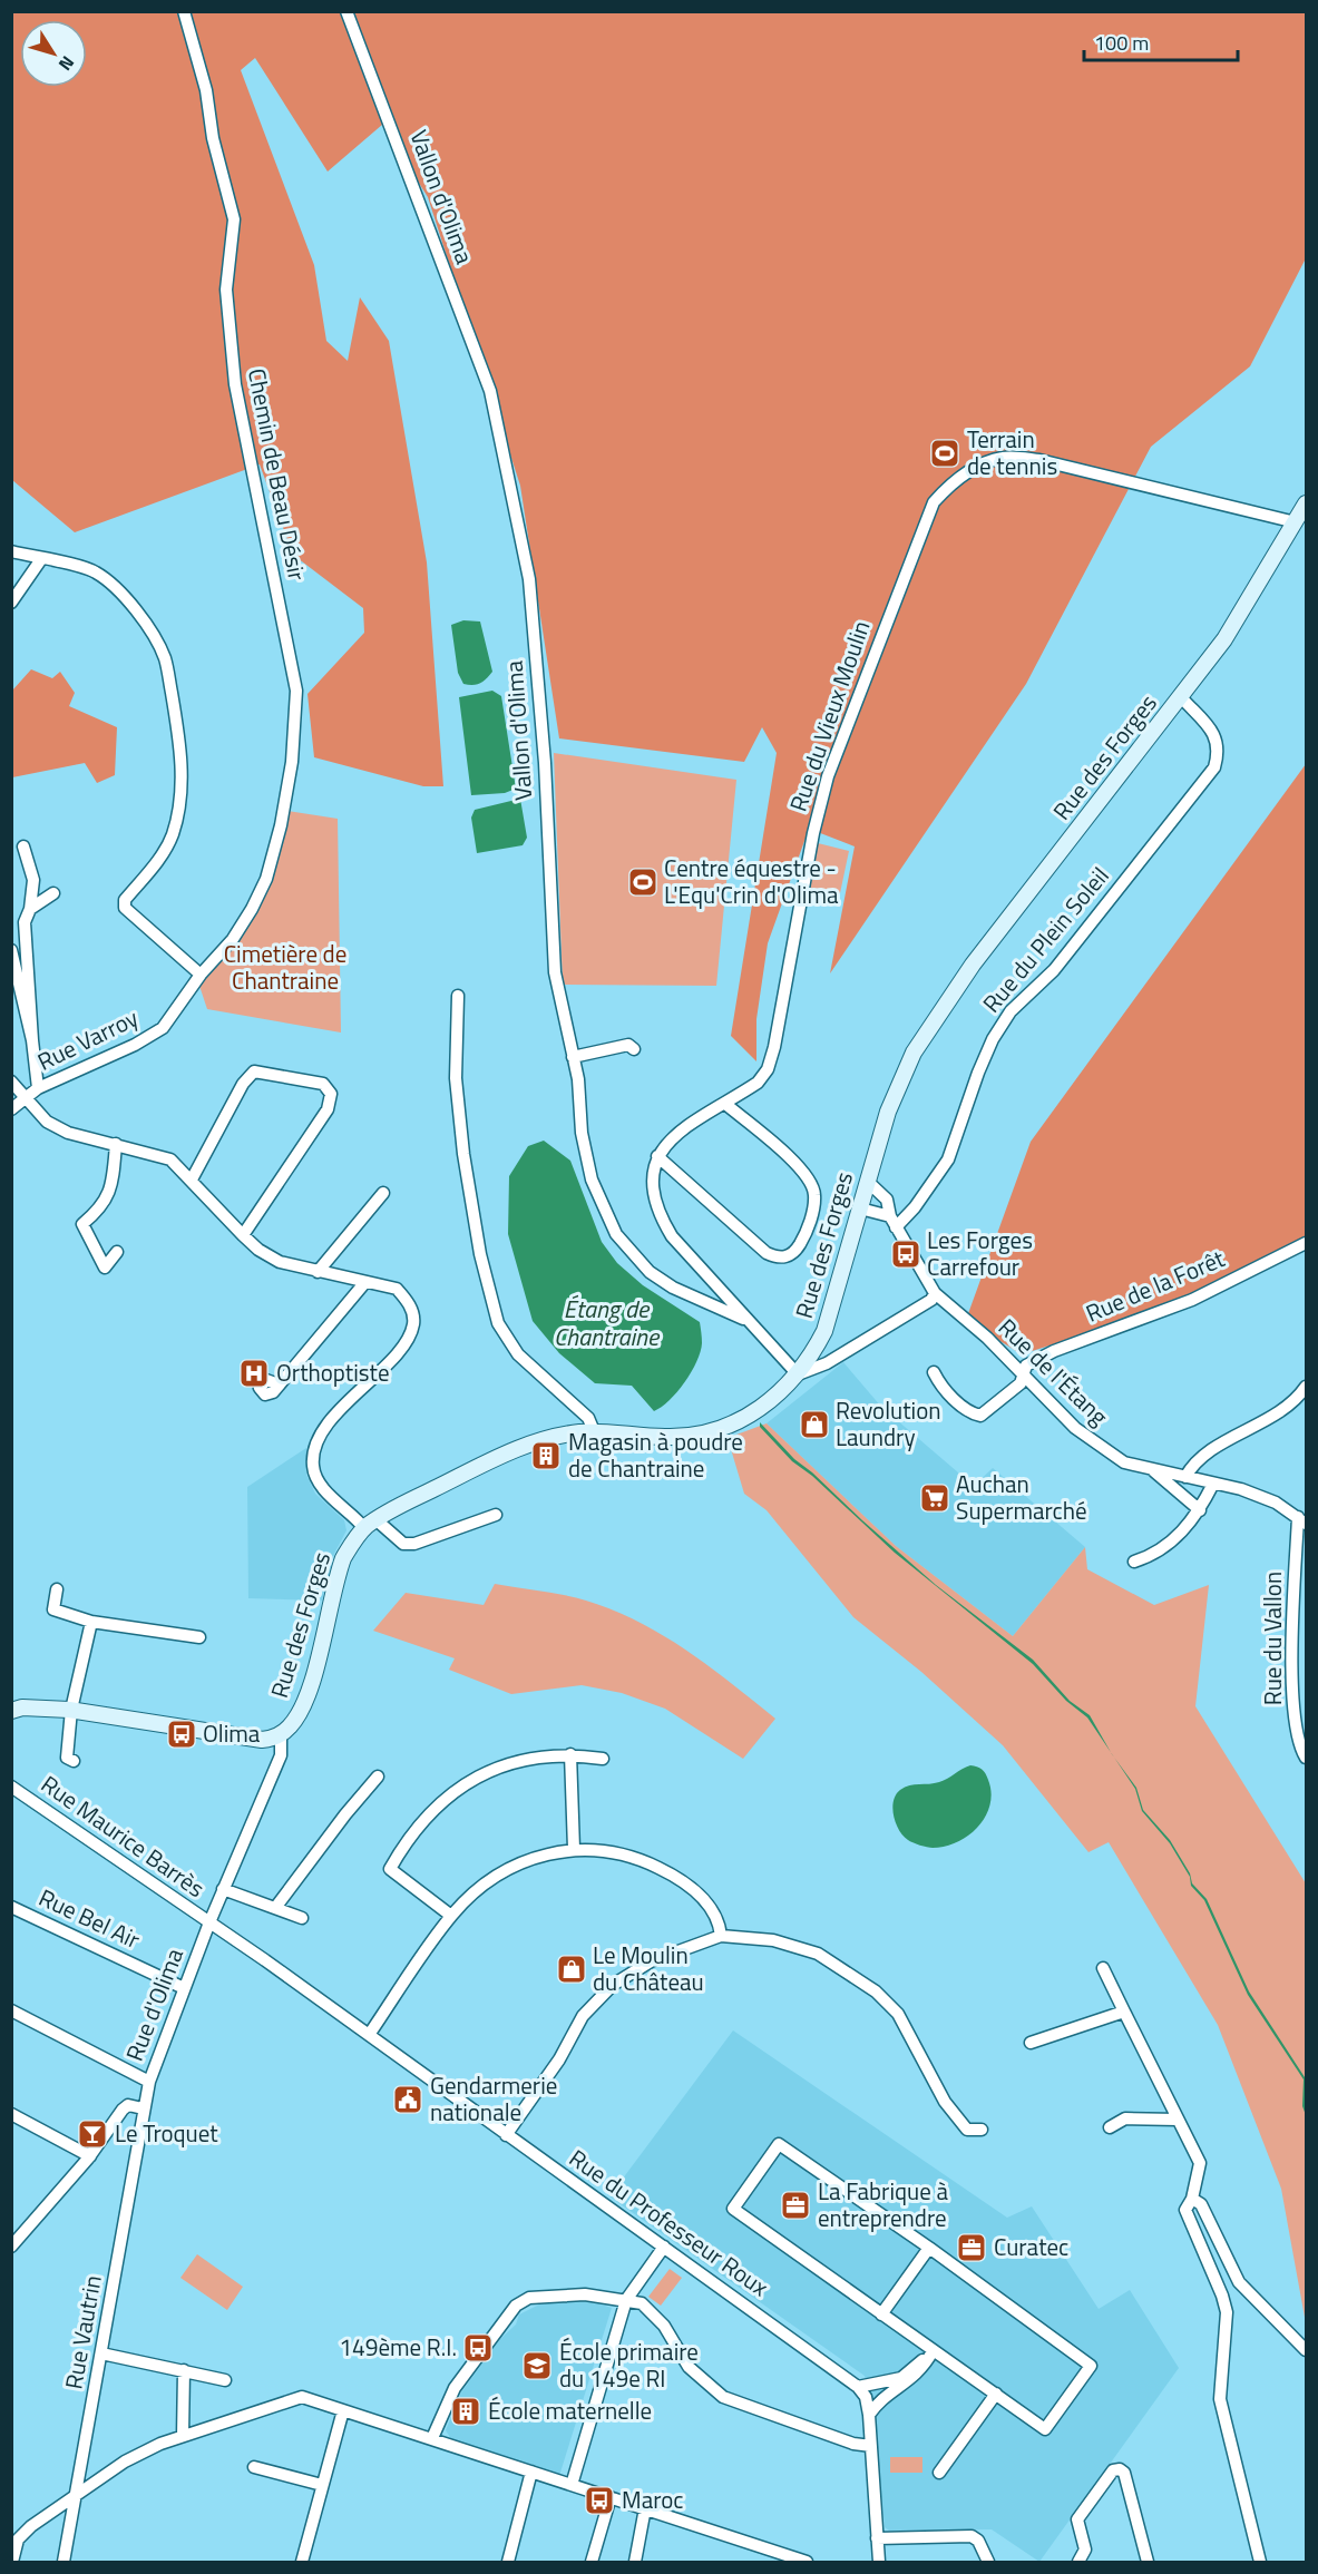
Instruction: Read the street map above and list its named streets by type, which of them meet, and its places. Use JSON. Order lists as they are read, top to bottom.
{
  "streets": {
    "main road": ["Rue des Forges"],
    "street": [
      "Vallon d'Olima",
      "Chemin de Beau Désir",
      "Rue du Vieux Moulin",
      "Rue du Plein Soleil",
      "Rue Varroy",
      "Rue de la Forêt",
      "Rue de l'Étang",
      "Rue du Vallon",
      "Rue Maurice Barrès",
      "Rue Bel Air",
      "Rue d'Olima",
      "Rue du Professeur Roux",
      "Rue Vautrin"
    ]
  },
  "crossings": [
    ["Vallon d'Olima", "Rue des Forges"],
    ["Chemin de Beau Désir", "Rue Varroy"],
    ["Rue du Vieux Moulin", "Rue des Forges"],
    ["Rue des Forges", "Rue du Plein Soleil"],
    ["Rue des Forges", "Rue de l'Étang"],
    ["Rue des Forges", "Rue d'Olima"],
    ["Rue du Plein Soleil", "Rue de l'Étang"],
    ["Rue de la Forêt", "Rue de l'Étang"],
    ["Rue de l'Étang", "Rue du Vallon"],
    ["Rue Maurice Barrès", "Rue d'Olima"],
    ["Rue Maurice Barrès", "Rue du Professeur Roux"],
    ["Rue Bel Air", "Rue d'Olima"],
    ["Rue d'Olima", "Rue du Professeur Roux"],
    ["Rue d'Olima", "Rue Vautrin"]
  ],
  "water": ["Étang de Chantraine"],
  "parks": ["Cimetière de Chantraine"],
  "places": {
    "sports": ["Terrain de tennis", "Centre équestre - L'Equ'Crin d'Olima"],
    "bus stop": [
      "Les Forges Carrefour",
      "Olima",
      "149ème R.I.",
      "Maroc"
    ],
    "hospital": ["Orthoptiste"],
    "shop": ["Revolution Laundry", "Le Moulin du Château"],
    "building": ["Magasin à poudre de Chantraine", "École maternelle"],
    "supermarket": ["Auchan Supermarché"],
    "public building": ["Gendarmerie nationale"],
    "bar": ["Le Troquet"],
    "office": ["La Fabrique à entreprendre", "Curatec"],
    "school or university": ["École primaire du 149e RI"]
  },
  "scale_bar": "100 m",
  "north": "bottom right"
}
